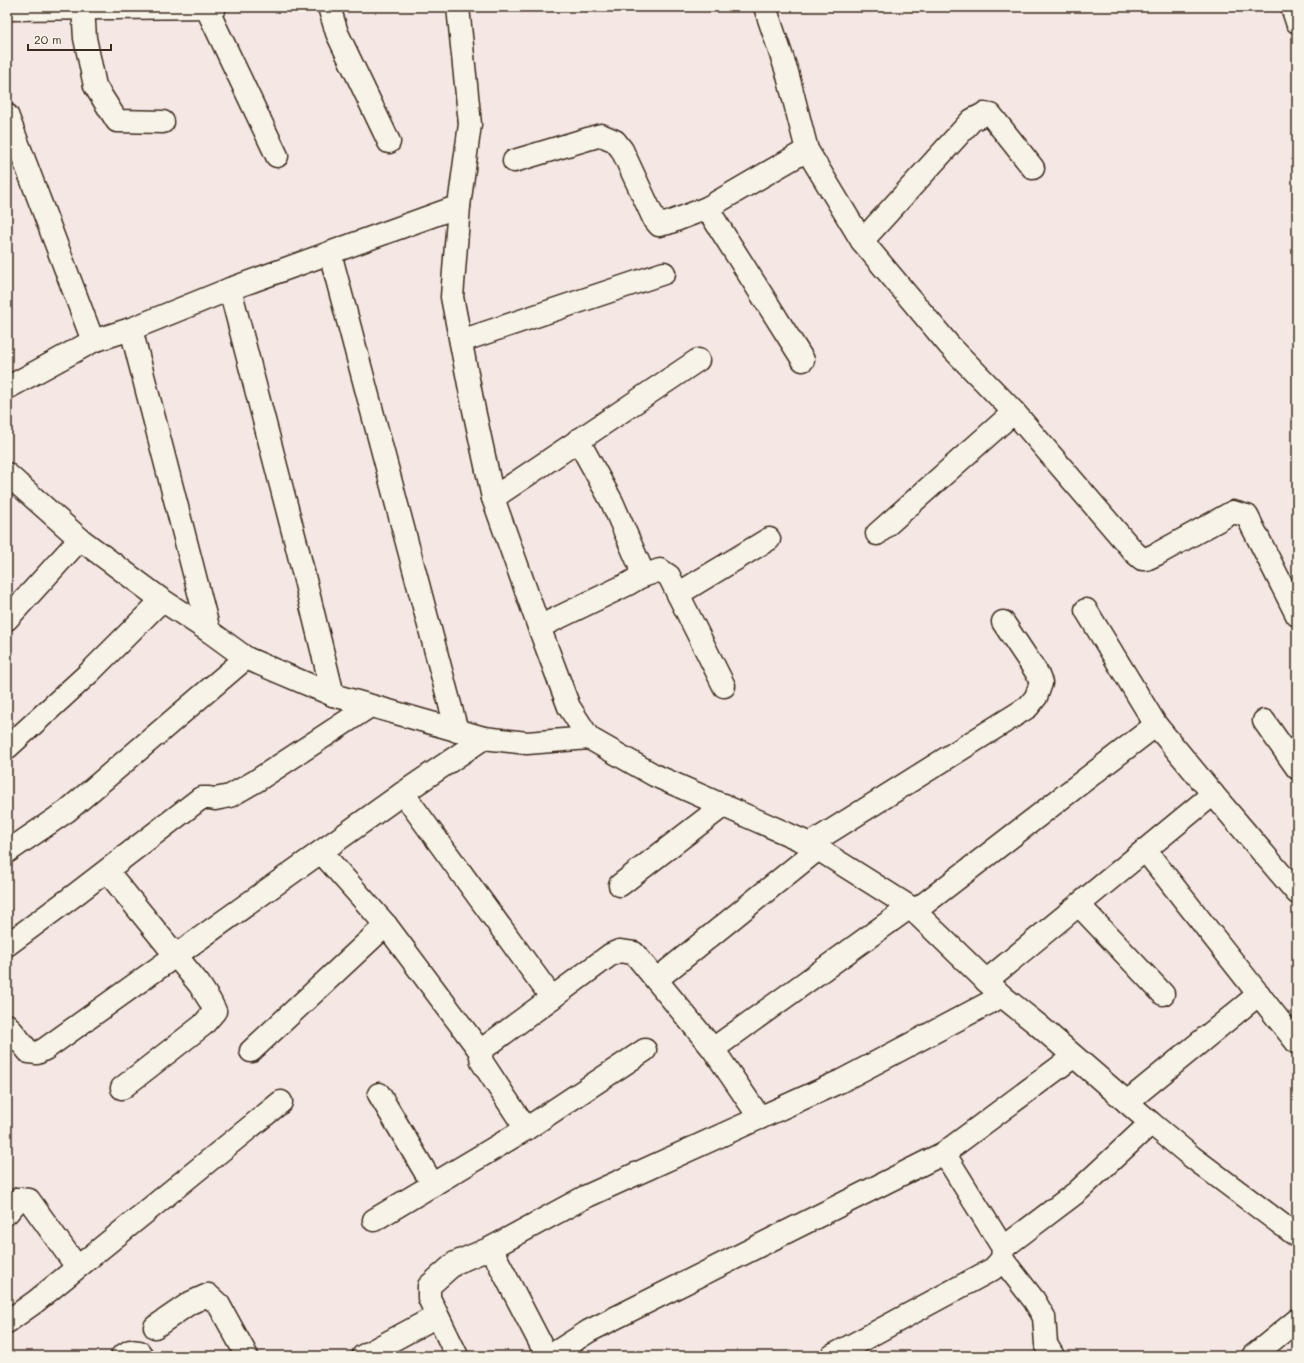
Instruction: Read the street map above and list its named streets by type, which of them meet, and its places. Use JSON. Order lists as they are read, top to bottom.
{
  "scale_bar": "20 m"
}
